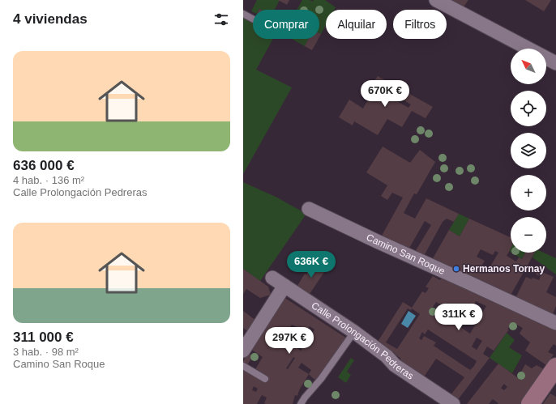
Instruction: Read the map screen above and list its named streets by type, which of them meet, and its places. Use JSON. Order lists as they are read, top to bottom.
{
  "streets": {
    "street": ["Camino San Roque", "Calle Prolongación Pedreras"]
  },
  "places": ["Hermanos Tornay"],
  "north": "top left",
  "page": {
    "heading": "4 viviendas",
    "chip": ["Comprar", "Alquilar", "Filtros"],
    "list": [
      {
        "name": "636 000 €",
        "note": "4 hab. · 136 m² · Calle Prolongación Pedreras"
      },
      {
        "name": "311 000 €",
        "note": "3 hab. · 98 m² · Camino San Roque"
      }
    ],
    "map_buttons": ["+", "−"],
    "price": [
      "670K €",
      "636K €",
      "311K €",
      "297K €"
    ]
  }
}
